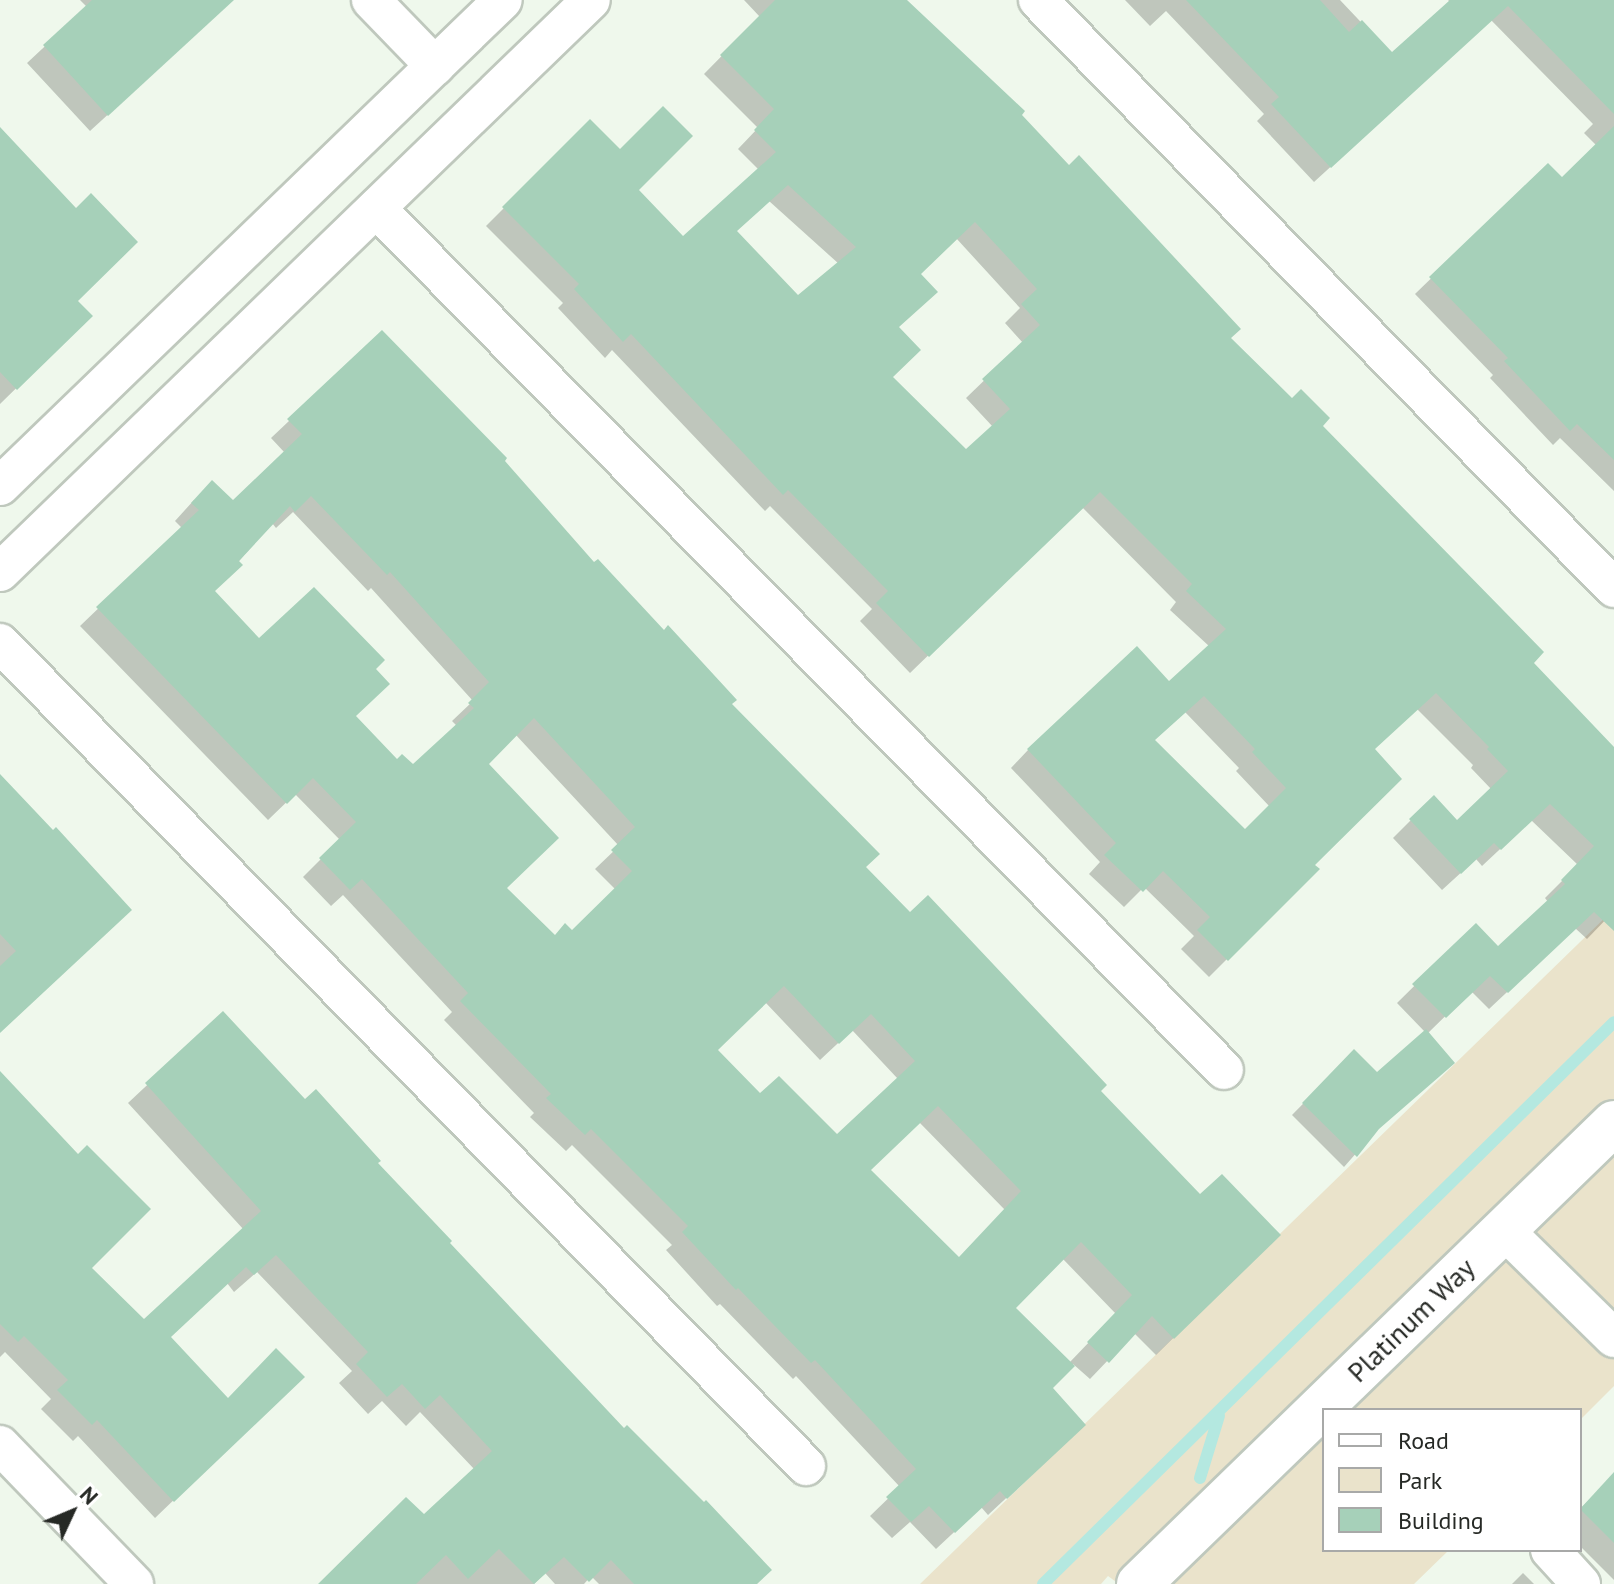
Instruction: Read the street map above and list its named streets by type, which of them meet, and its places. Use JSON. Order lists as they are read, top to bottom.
{
  "streets": {
    "street": ["Platinum Way"]
  },
  "legend": ["Road", "Park", "Building"],
  "north": "top right"
}
